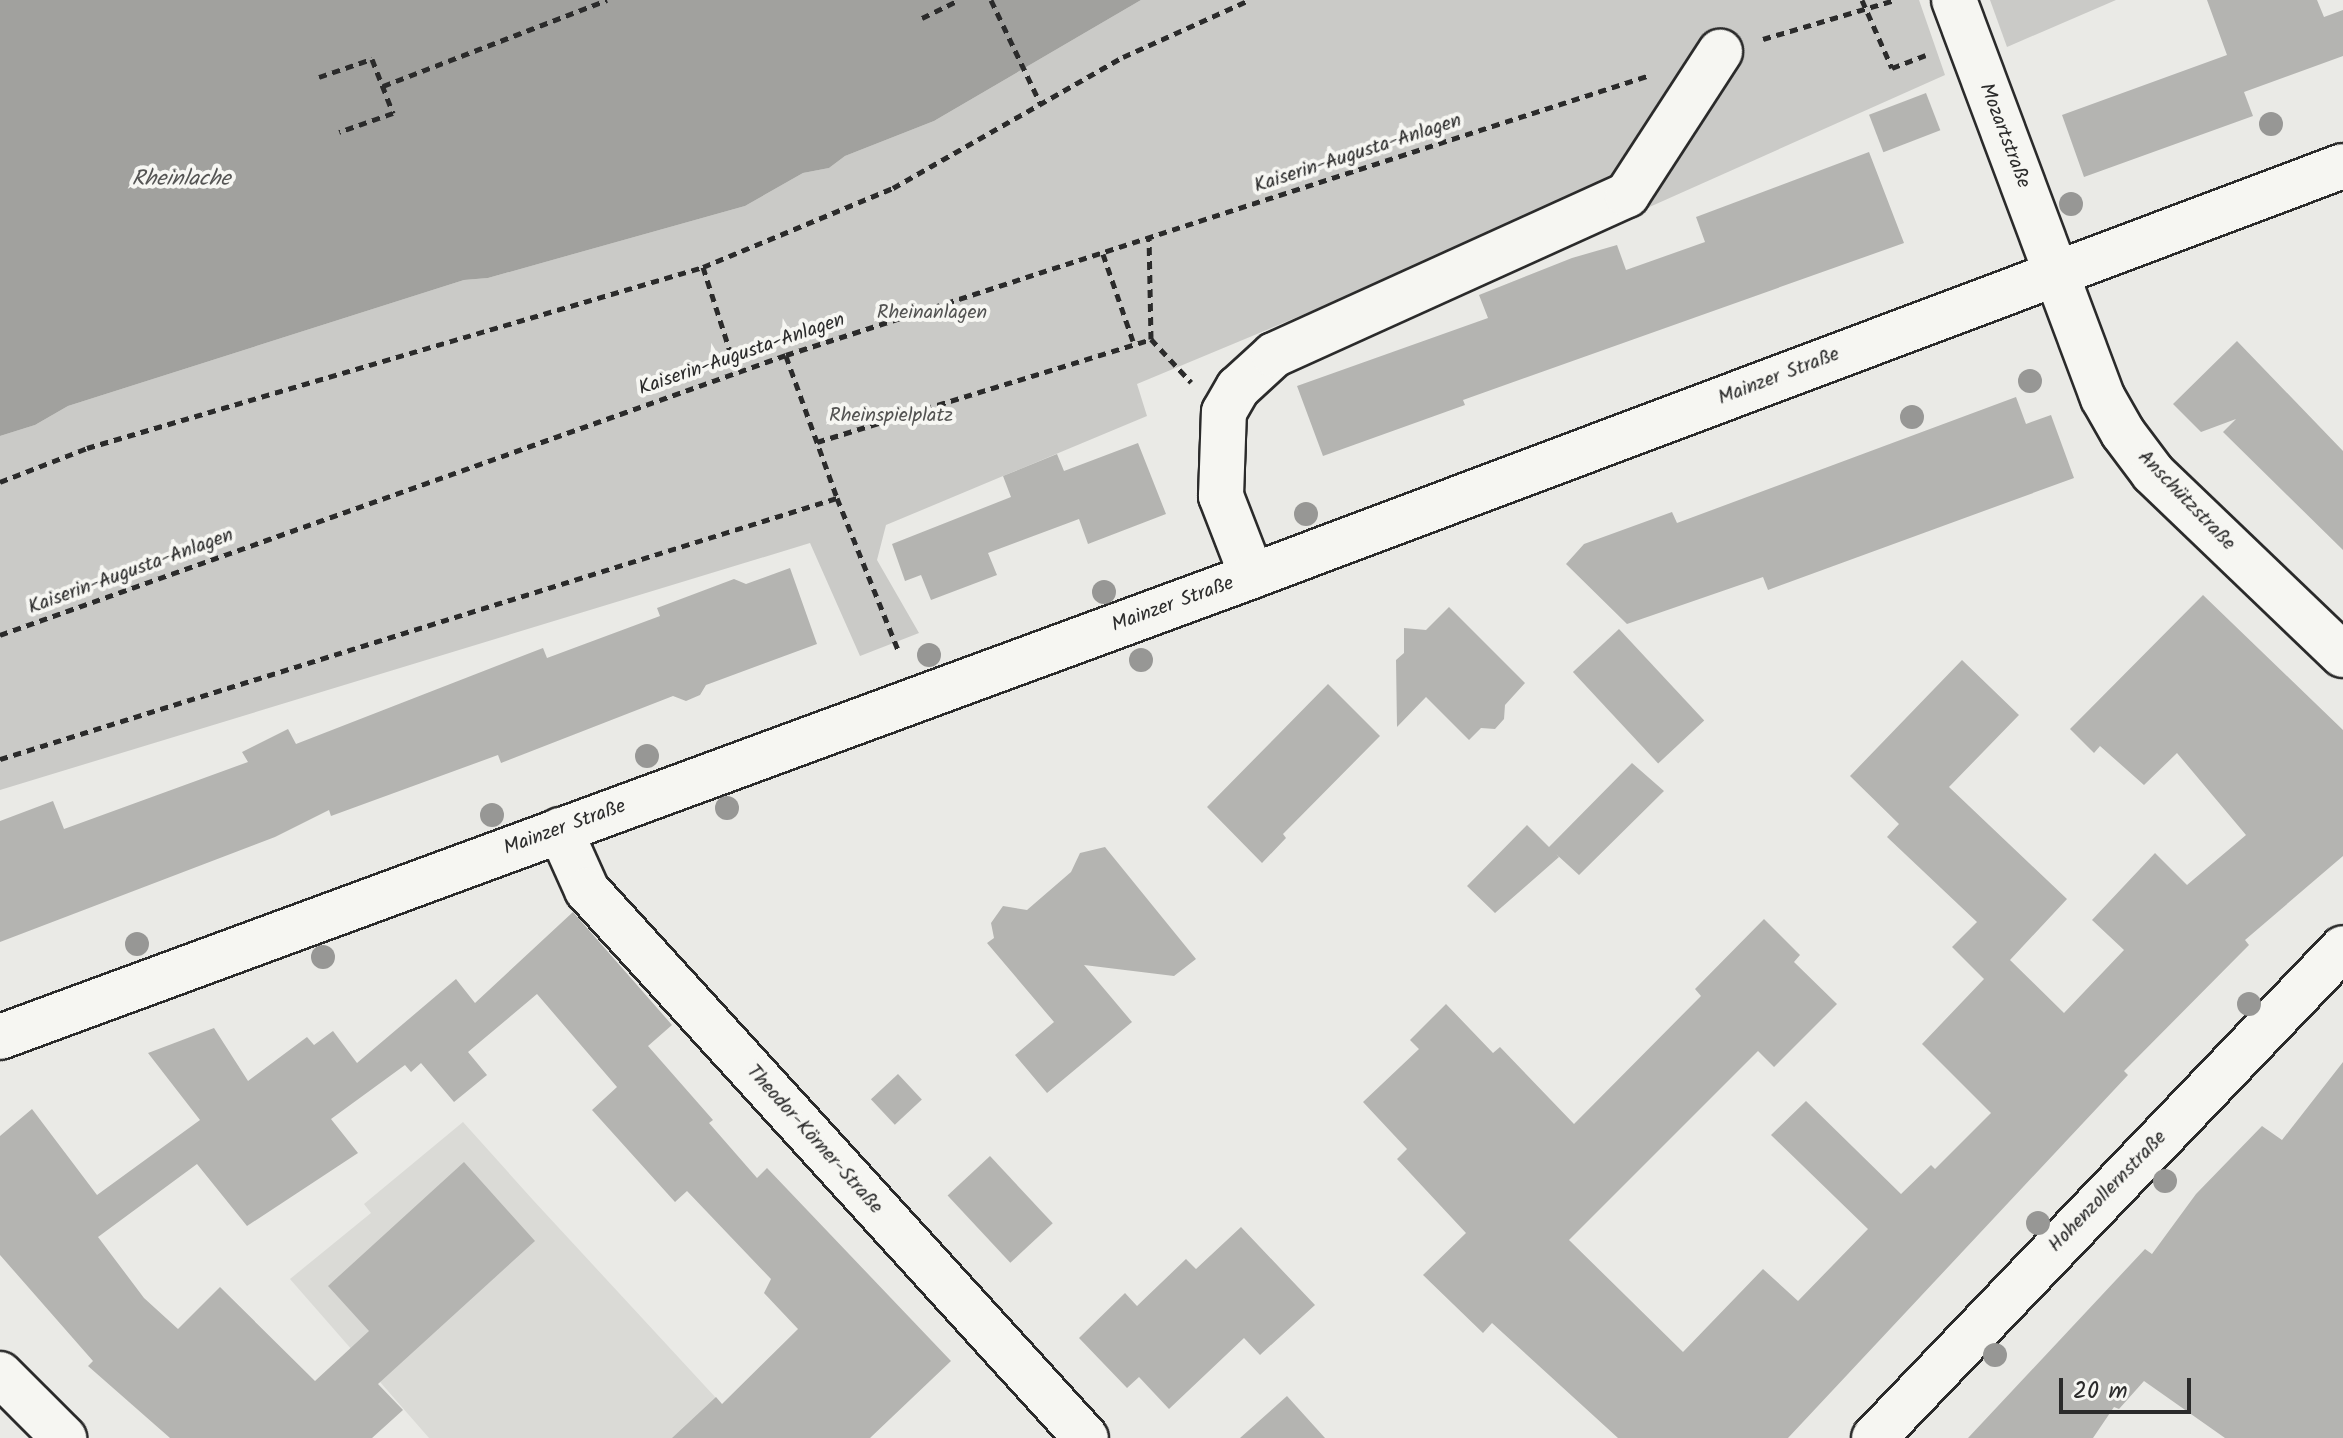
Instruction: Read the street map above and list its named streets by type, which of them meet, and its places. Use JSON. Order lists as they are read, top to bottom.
{
  "streets": {
    "street": [
      "Mozartstraße",
      "Mainzer Straße",
      "Anschützstraße",
      "Theodor-Körner-Straße",
      "Hohenzollernstraße"
    ],
    "path": ["Kaiserin-Augusta-Anlagen"]
  },
  "crossings": [
    ["Mozartstraße", "Mainzer Straße"],
    ["Mozartstraße", "Anschützstraße"],
    ["Mainzer Straße", "Anschützstraße"],
    ["Mainzer Straße", "Theodor-Körner-Straße"]
  ],
  "water": ["Rheinlache"],
  "parks": ["Rheinanlagen", "Rheinspielplatz"],
  "scale_bar": "20 m"
}
